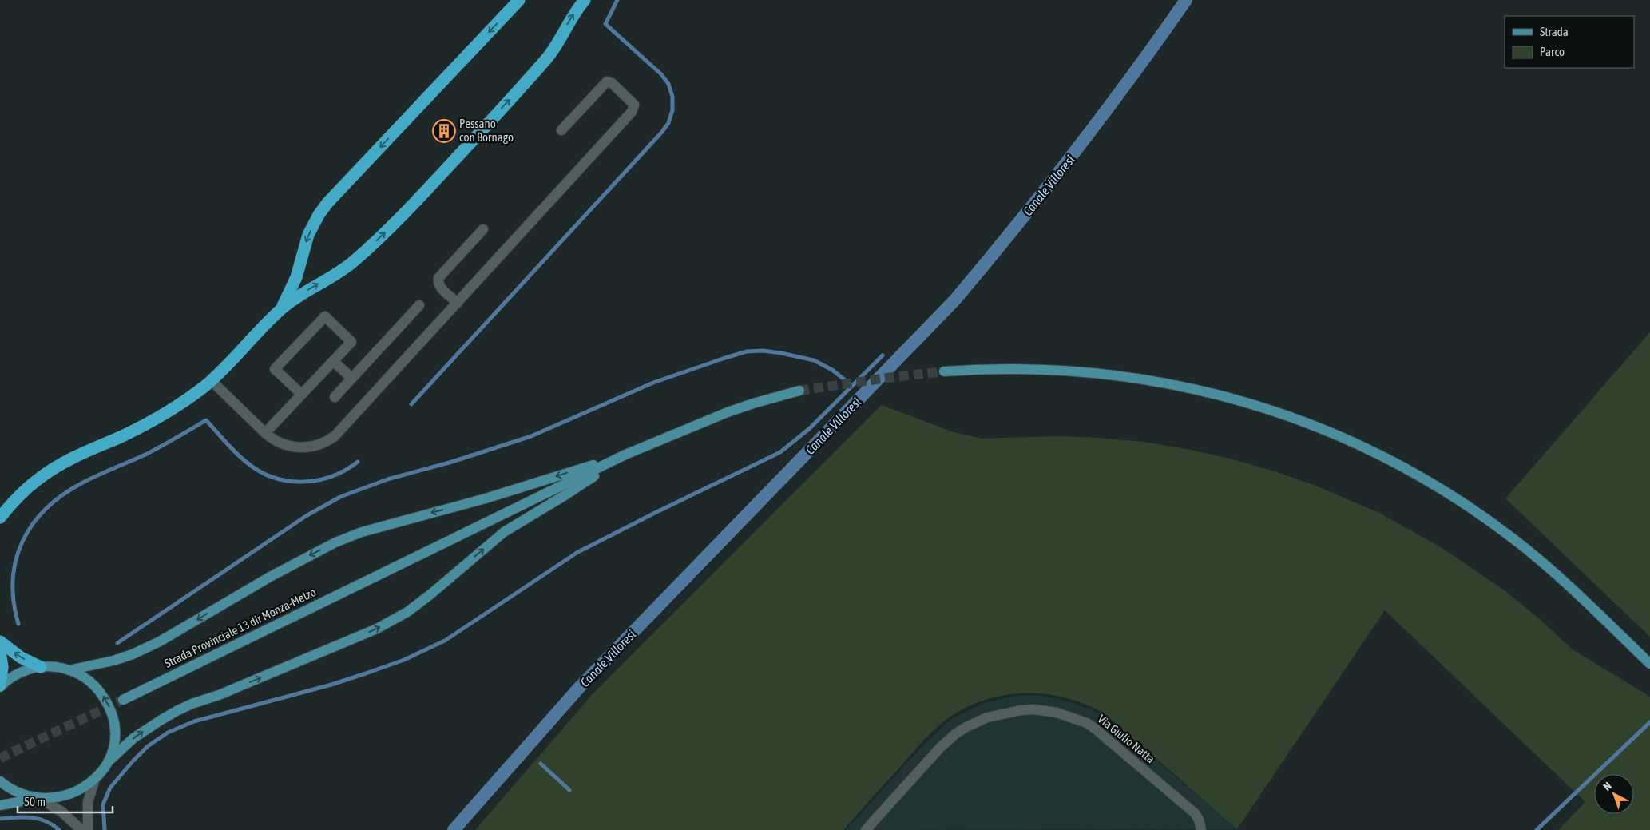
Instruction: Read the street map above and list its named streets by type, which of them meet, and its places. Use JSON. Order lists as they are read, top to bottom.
{
  "streets": {
    "main road": ["Strada Provinciale 13 dir Monza-Melzo"],
    "street": ["Via Giulio Natta"]
  },
  "water": ["Canale Villoresi"],
  "places": {
    "building": ["Pessano con Bornago"]
  },
  "legend": ["Strada", "Parco"],
  "scale_bar": "50 m",
  "north": "top left"
}
